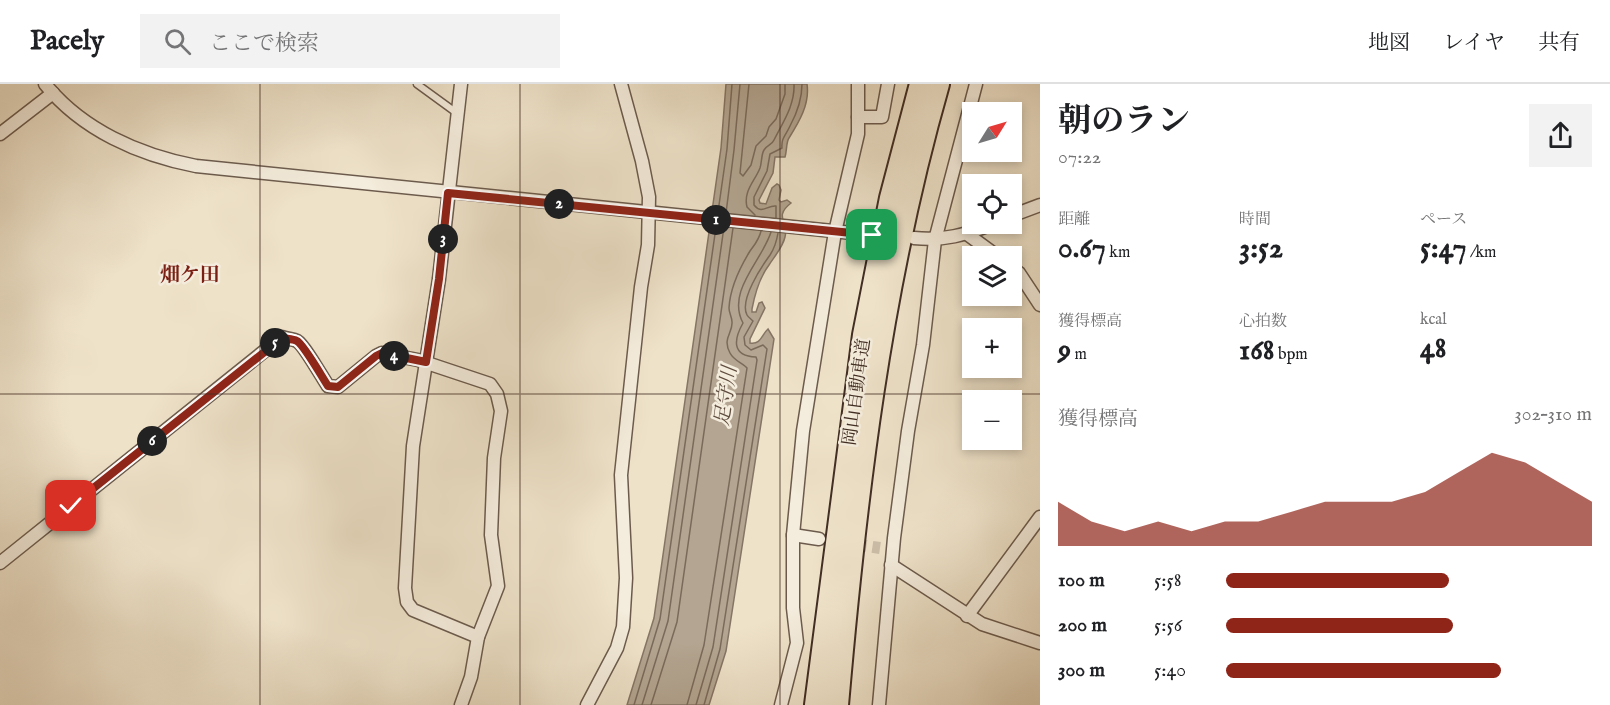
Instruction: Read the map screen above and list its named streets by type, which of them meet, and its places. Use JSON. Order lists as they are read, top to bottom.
{
  "streets": {
    "highway": ["岡山自動車道"]
  },
  "districts": ["畑ケ田"],
  "water": ["足守川"],
  "north": "top right",
  "page": {
    "header": "Pacely",
    "search": "ここで検索",
    "nav": ["地図", "レイヤ", "共有"],
    "heading": ["朝のラン", "07:22"],
    "map_buttons": ["+", "−"],
    "stats": [
      ["距離", "0.67 km"],
      ["時間", "3:52"],
      ["ペース", "5:47 /km"],
      ["獲得標高", "9 m"],
      ["心拍数", "168 bpm"],
      ["kcal", "48"]
    ],
    "pins": [
      "2",
      "1",
      "3",
      "5",
      "4",
      "6"
    ],
    "chart": ["獲得標高", "302–310 m"],
    "list": [
      {
        "name": "100 m",
        "note": "5:58"
      },
      {
        "name": "200 m",
        "note": "5:56"
      },
      {
        "name": "300 m",
        "note": "5:40"
      }
    ]
  }
}
